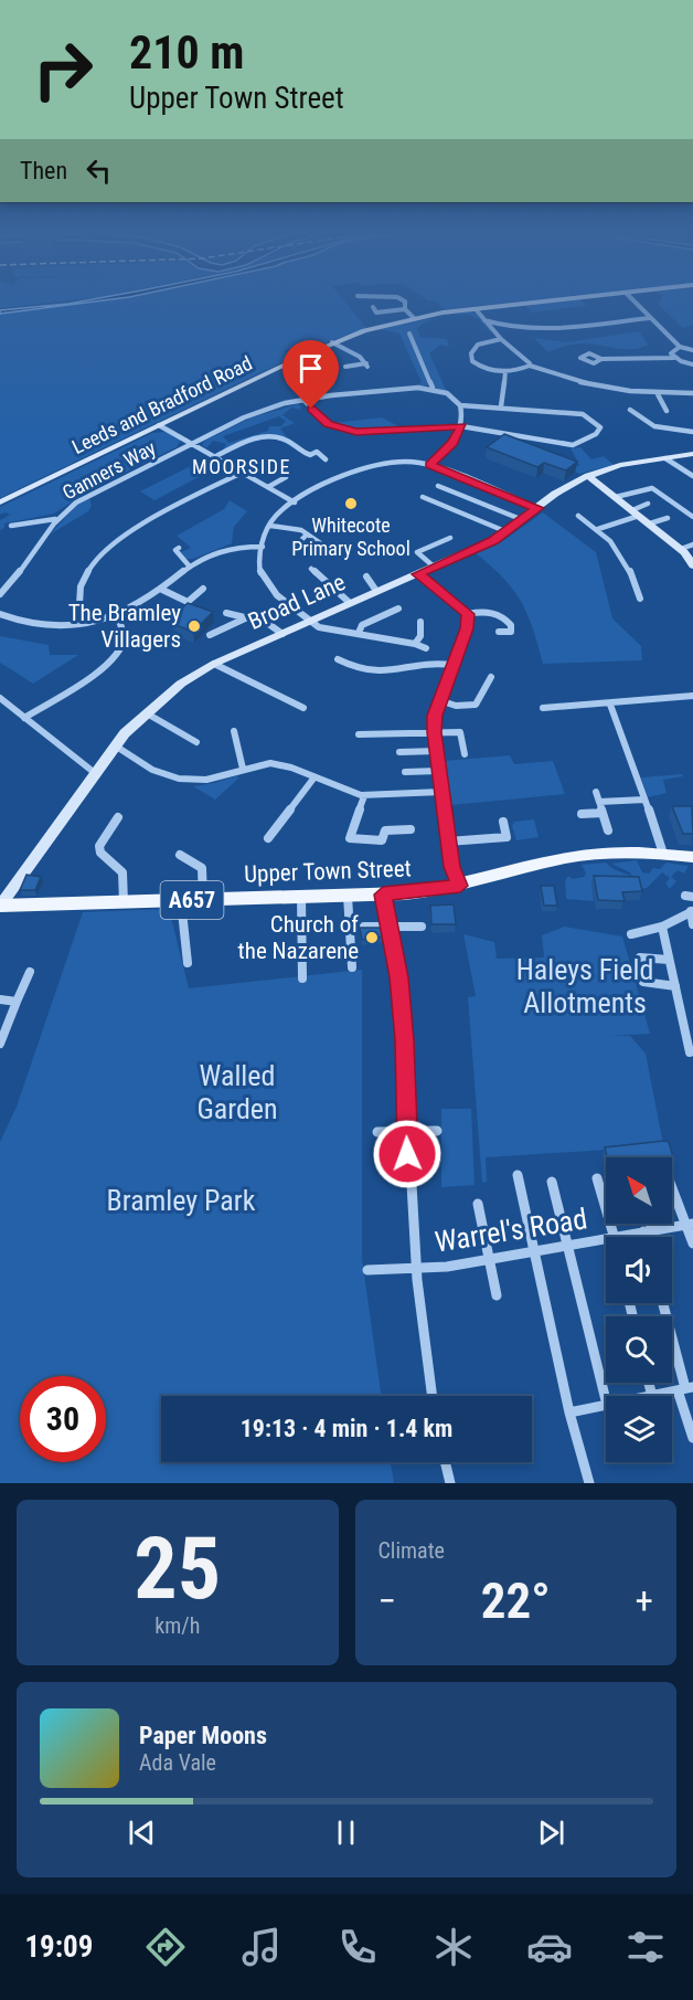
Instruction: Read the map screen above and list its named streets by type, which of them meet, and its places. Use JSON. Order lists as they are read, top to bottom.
{
  "streets": {
    "main road": ["Upper Town Street", "A657"],
    "street": [
      "Leeds and Bradford Road",
      "Ganners Way",
      "Broad Lane",
      "Warrel's Road"
    ]
  },
  "crossings": [
    ["Broad Lane", "Upper Town Street"]
  ],
  "districts": ["MOORSIDE"],
  "parks": ["Haleys Field Allotments", "Walled Garden", "Bramley Park"],
  "places": ["Whitecote Primary School", "The Bramley Villagers", "Church of the Nazarene"],
  "north": "top left",
  "page": {
    "turn": ["210 m", "Upper Town Street"],
    "then": "Then",
    "limit": "30",
    "trip": "19:13 · 4 min · 1.4 km",
    "tile": [
      ["25", "km/h"],
      "Climate"
    ],
    "heat": ["−", "22°", "+"],
    "song": ["Paper Moons", "Ada Vale"],
    "tabs": "19:09"
  }
}
